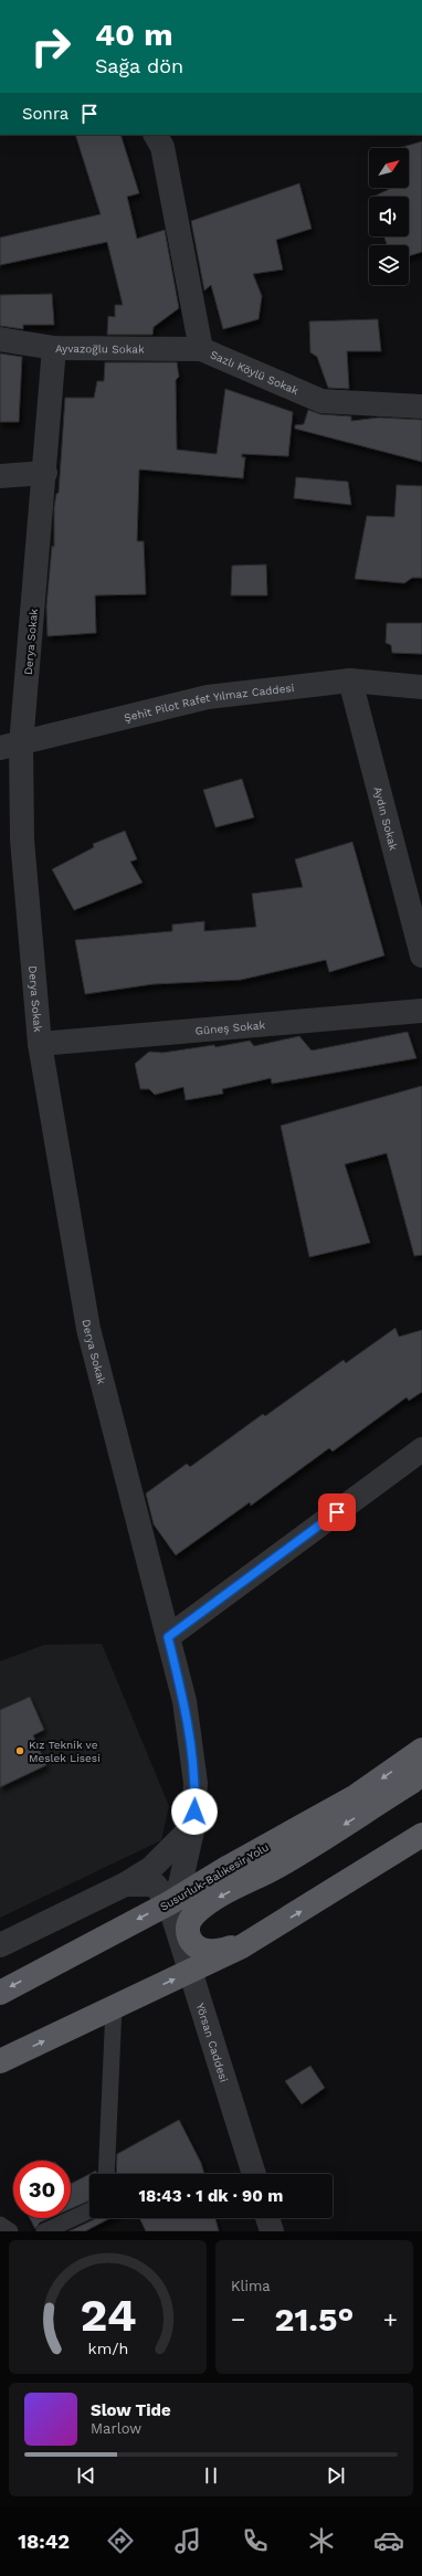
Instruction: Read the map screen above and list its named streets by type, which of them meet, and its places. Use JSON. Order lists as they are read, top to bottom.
{
  "streets": {
    "highway": ["Susurluk-Balıkesir Yolu"],
    "street": [
      "Ayvazoğlu Sokak",
      "Sazlı Köylü Sokak",
      "Derya Sokak",
      "Şehit Pilot Rafet Yılmaz Caddesi",
      "Aydın Sokak",
      "Güneş Sokak",
      "Yörsan Caddesi"
    ]
  },
  "crossings": [
    ["Ayvazoğlu Sokak", "Sazlı Köylü Sokak"],
    ["Ayvazoğlu Sokak", "Derya Sokak"],
    ["Derya Sokak", "Şehit Pilot Rafet Yılmaz Caddesi"],
    ["Derya Sokak", "Güneş Sokak"],
    ["Derya Sokak", "Susurluk-Balıkesir Yolu"],
    ["Derya Sokak", "Yörsan Caddesi"],
    ["Şehit Pilot Rafet Yılmaz Caddesi", "Aydın Sokak"],
    ["Susurluk-Balıkesir Yolu", "Yörsan Caddesi"]
  ],
  "places": ["Kız Teknik ve Meslek Lisesi"],
  "north": "top right",
  "page": {
    "turn": ["40 m", "Sağa dön"],
    "then": "Sonra",
    "limit": "30",
    "trip": "18:43 · 1 dk · 90 m",
    "tile": "Klima",
    "heat": ["−", "21.5°", "+"],
    "song": ["Slow Tide", "Marlow"],
    "tabs": "18:42",
    "gauge": ["24", "km/h"]
  }
}
